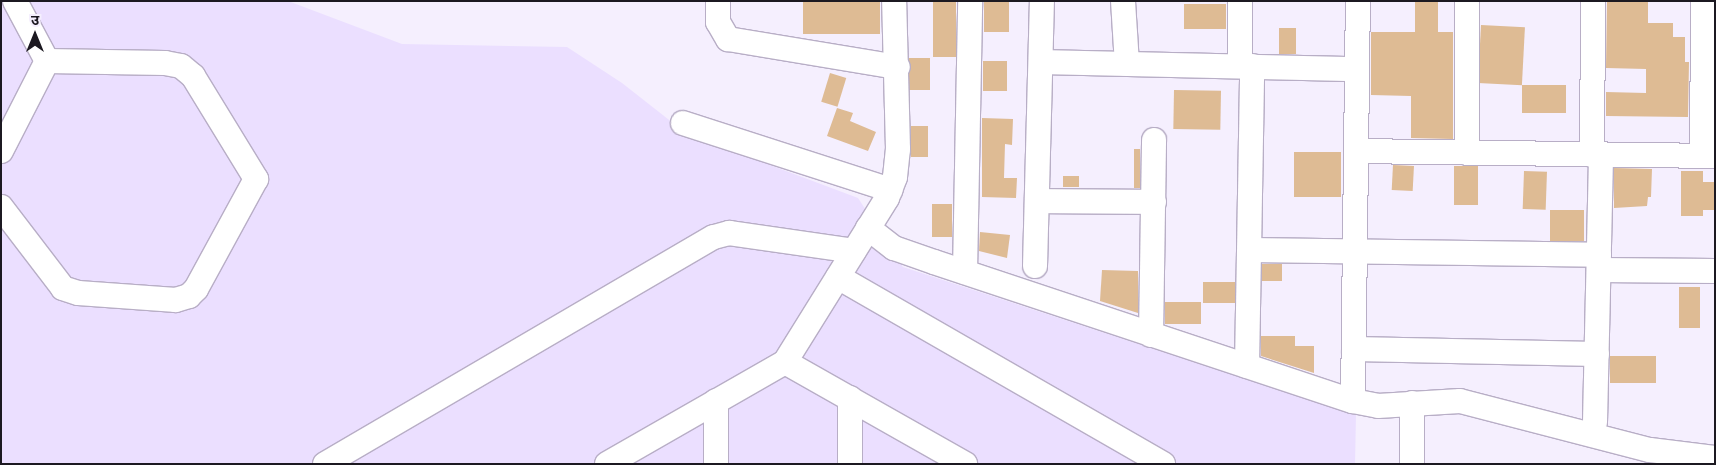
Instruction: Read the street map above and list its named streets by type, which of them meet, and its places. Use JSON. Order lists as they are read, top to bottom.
{
  "north": "top"
}
